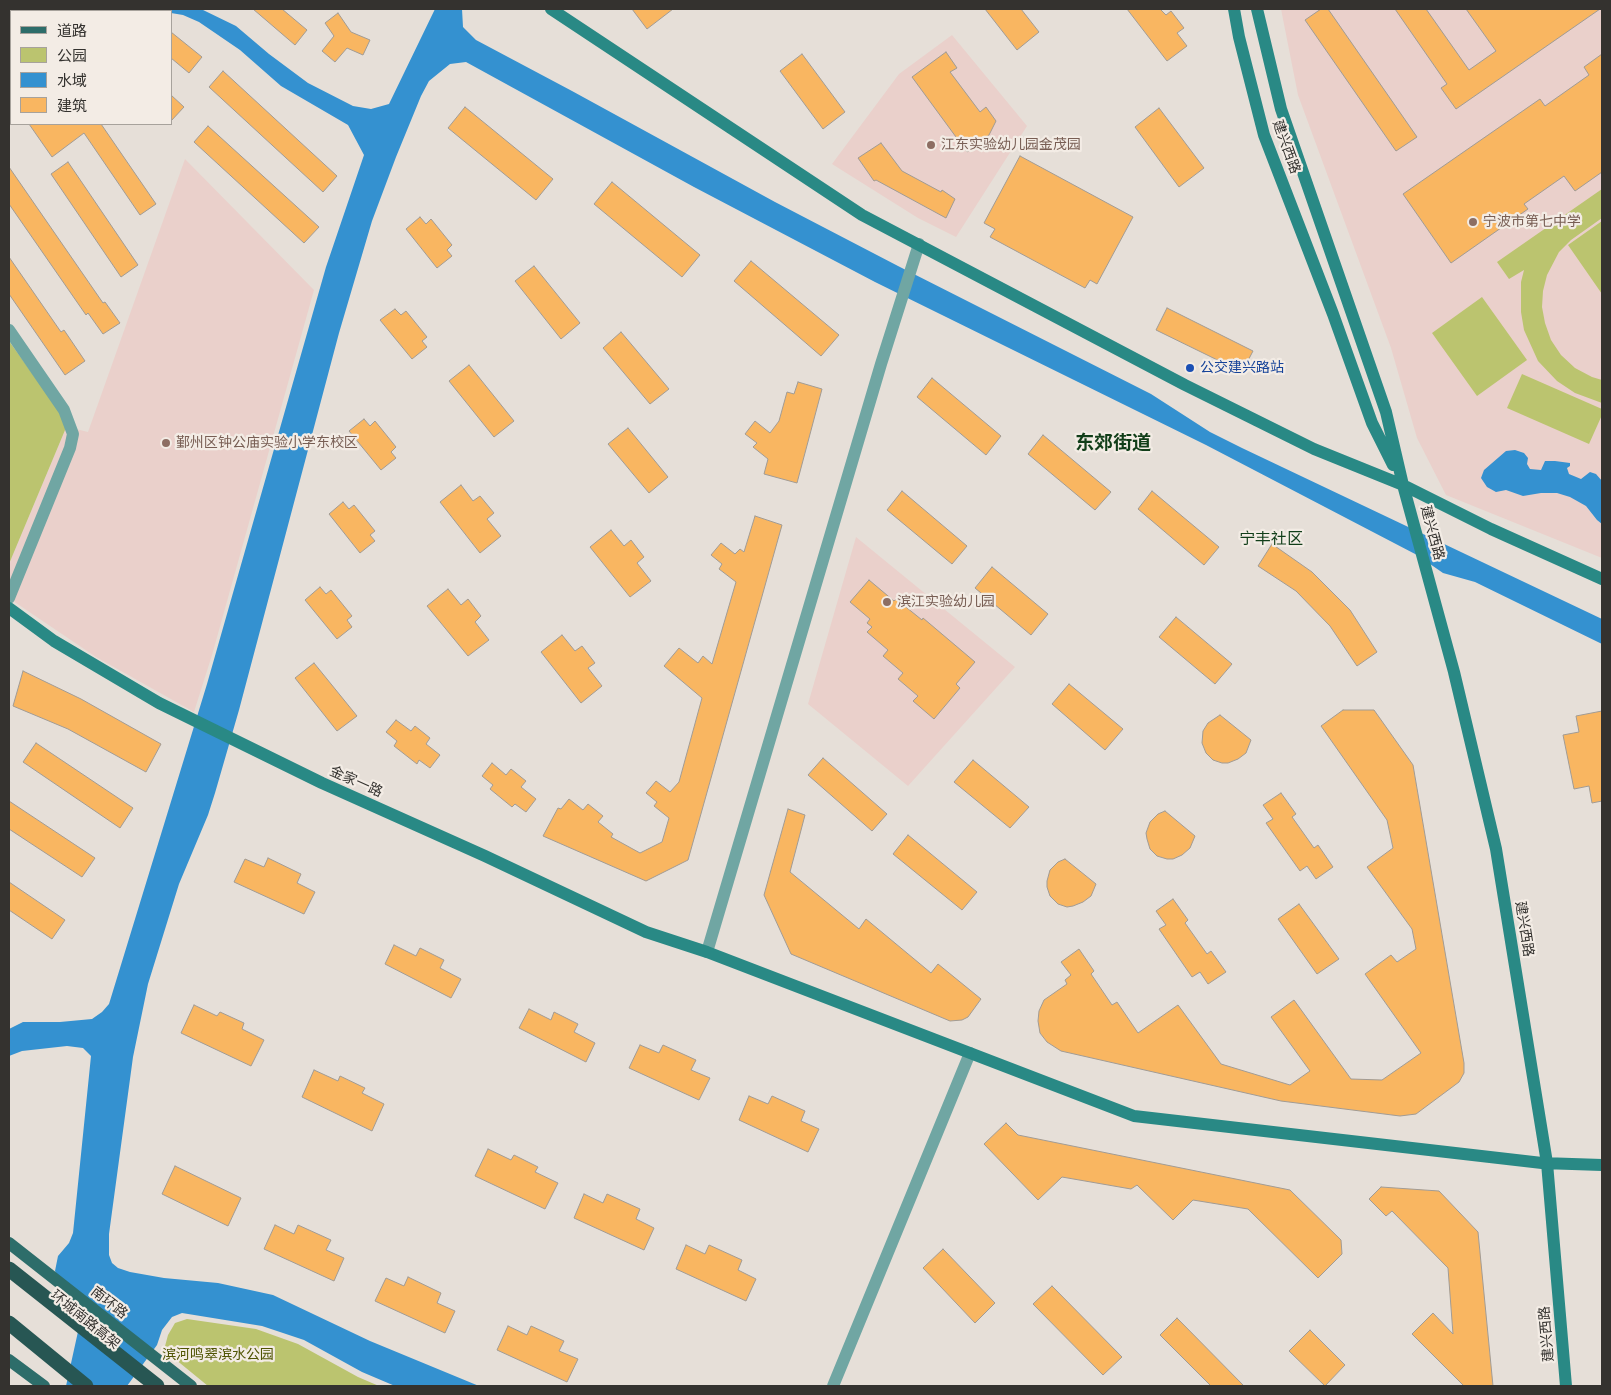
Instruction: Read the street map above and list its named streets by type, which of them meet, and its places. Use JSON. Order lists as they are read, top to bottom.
{
  "streets": {
    "highway": ["环城南路高架"],
    "main road": ["南环路"],
    "street": ["建兴西路", "金家一路"]
  },
  "crossings": [
    ["建兴西路", "金家一路"]
  ],
  "districts": ["东郊街道", "宁丰社区"],
  "parks": ["滨河鸣翠滨水公园"],
  "places": [
    "江东实验幼儿园金茂园",
    "宁波市第七中学",
    "公交建兴路站",
    "鄞州区钟公庙实验小学东校区",
    "滨江实验幼儿园"
  ],
  "legend": [
    "道路",
    "公园",
    "水域",
    "建筑"
  ]
}
